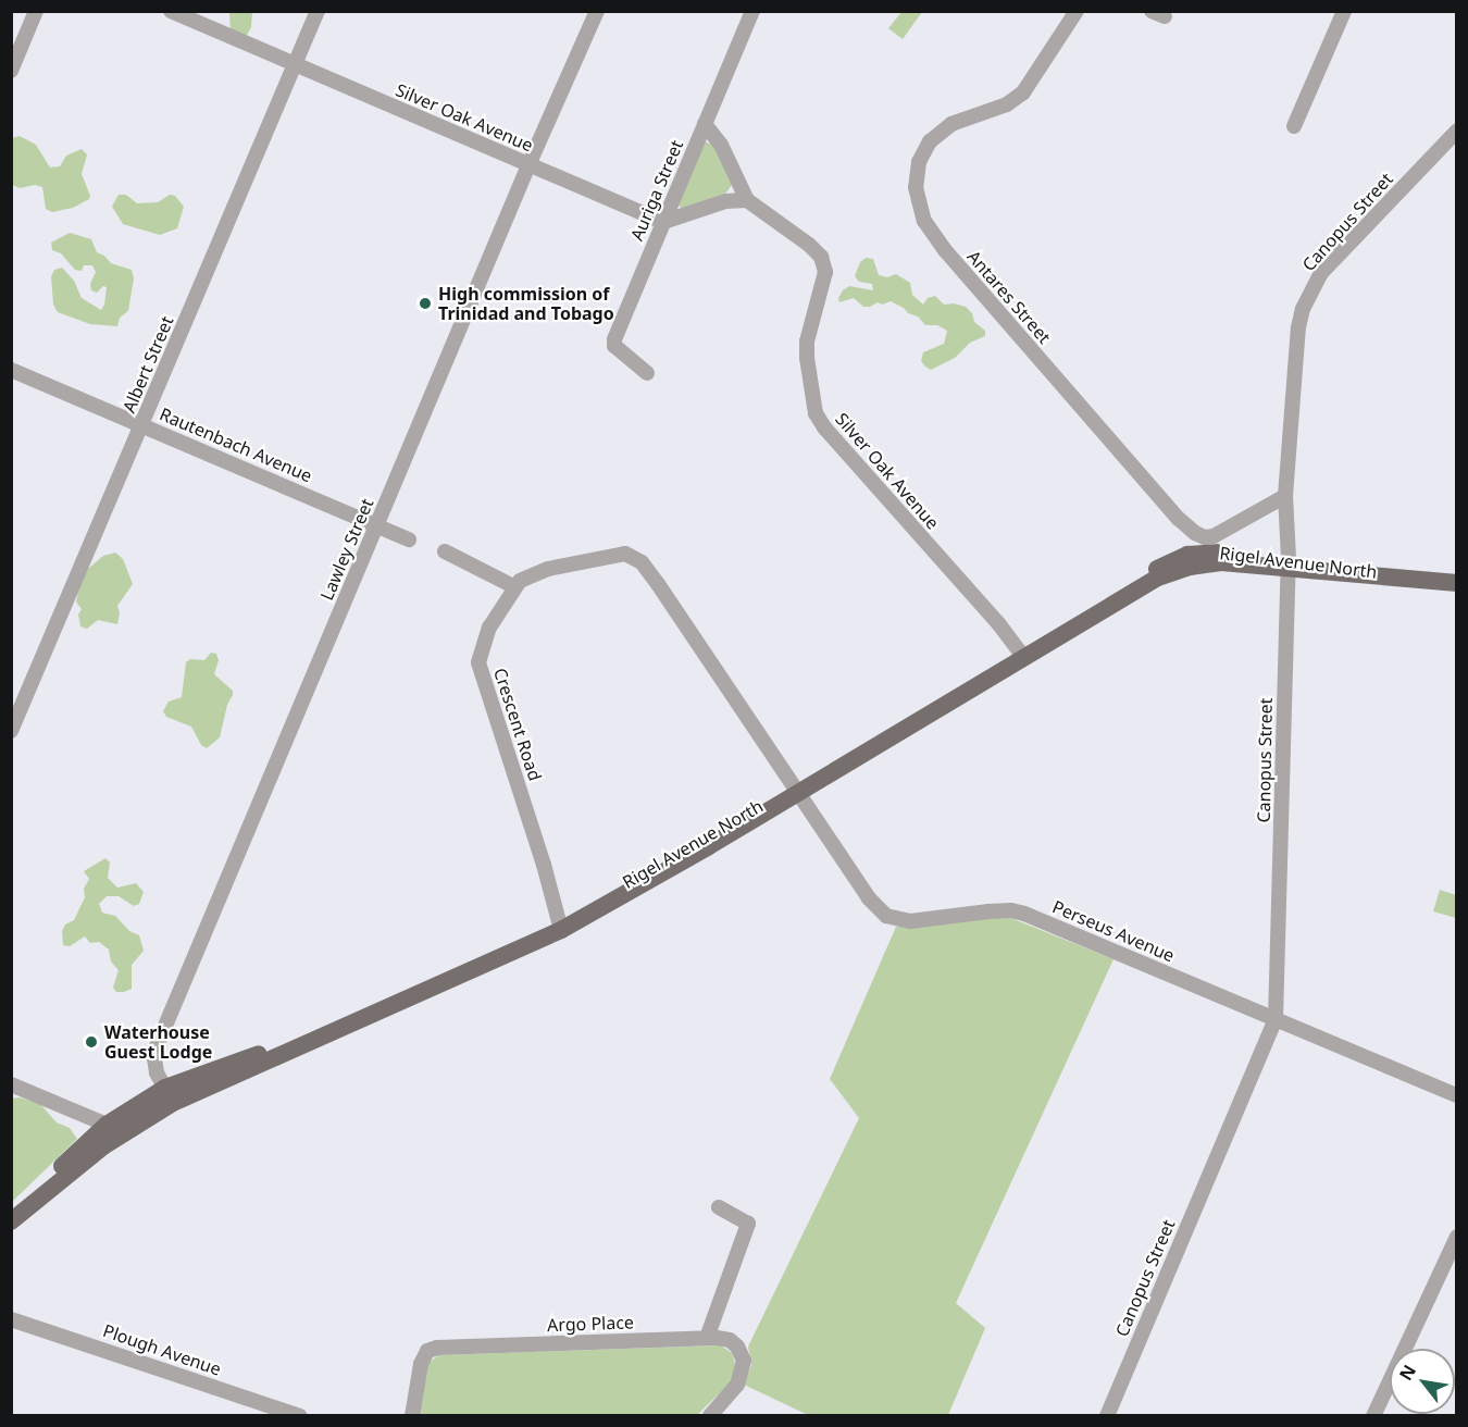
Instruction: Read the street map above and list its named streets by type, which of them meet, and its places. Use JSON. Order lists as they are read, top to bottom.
{
  "streets": {
    "main road": ["Rigel Avenue North"],
    "street": [
      "Silver Oak Avenue",
      "Auriga Street",
      "Canopus Street",
      "Antares Street",
      "Albert Street",
      "Rautenbach Avenue",
      "Lawley Street",
      "Crescent Road",
      "Perseus Avenue",
      "Argo Place",
      "Plough Avenue"
    ]
  },
  "crossings": [
    ["Silver Oak Avenue", "Auriga Street"],
    ["Silver Oak Avenue", "Albert Street"],
    ["Silver Oak Avenue", "Lawley Street"],
    ["Silver Oak Avenue", "Rigel Avenue North"],
    ["Canopus Street", "Antares Street"],
    ["Canopus Street", "Rigel Avenue North"],
    ["Canopus Street", "Perseus Avenue"],
    ["Albert Street", "Rautenbach Avenue"],
    ["Rautenbach Avenue", "Lawley Street"],
    ["Lawley Street", "Rigel Avenue North"],
    ["Rigel Avenue North", "Crescent Road"],
    ["Rigel Avenue North", "Perseus Avenue"]
  ],
  "places": ["High commission of Trinidad and Tobago", "Waterhouse Guest Lodge"],
  "north": "top left"
}
